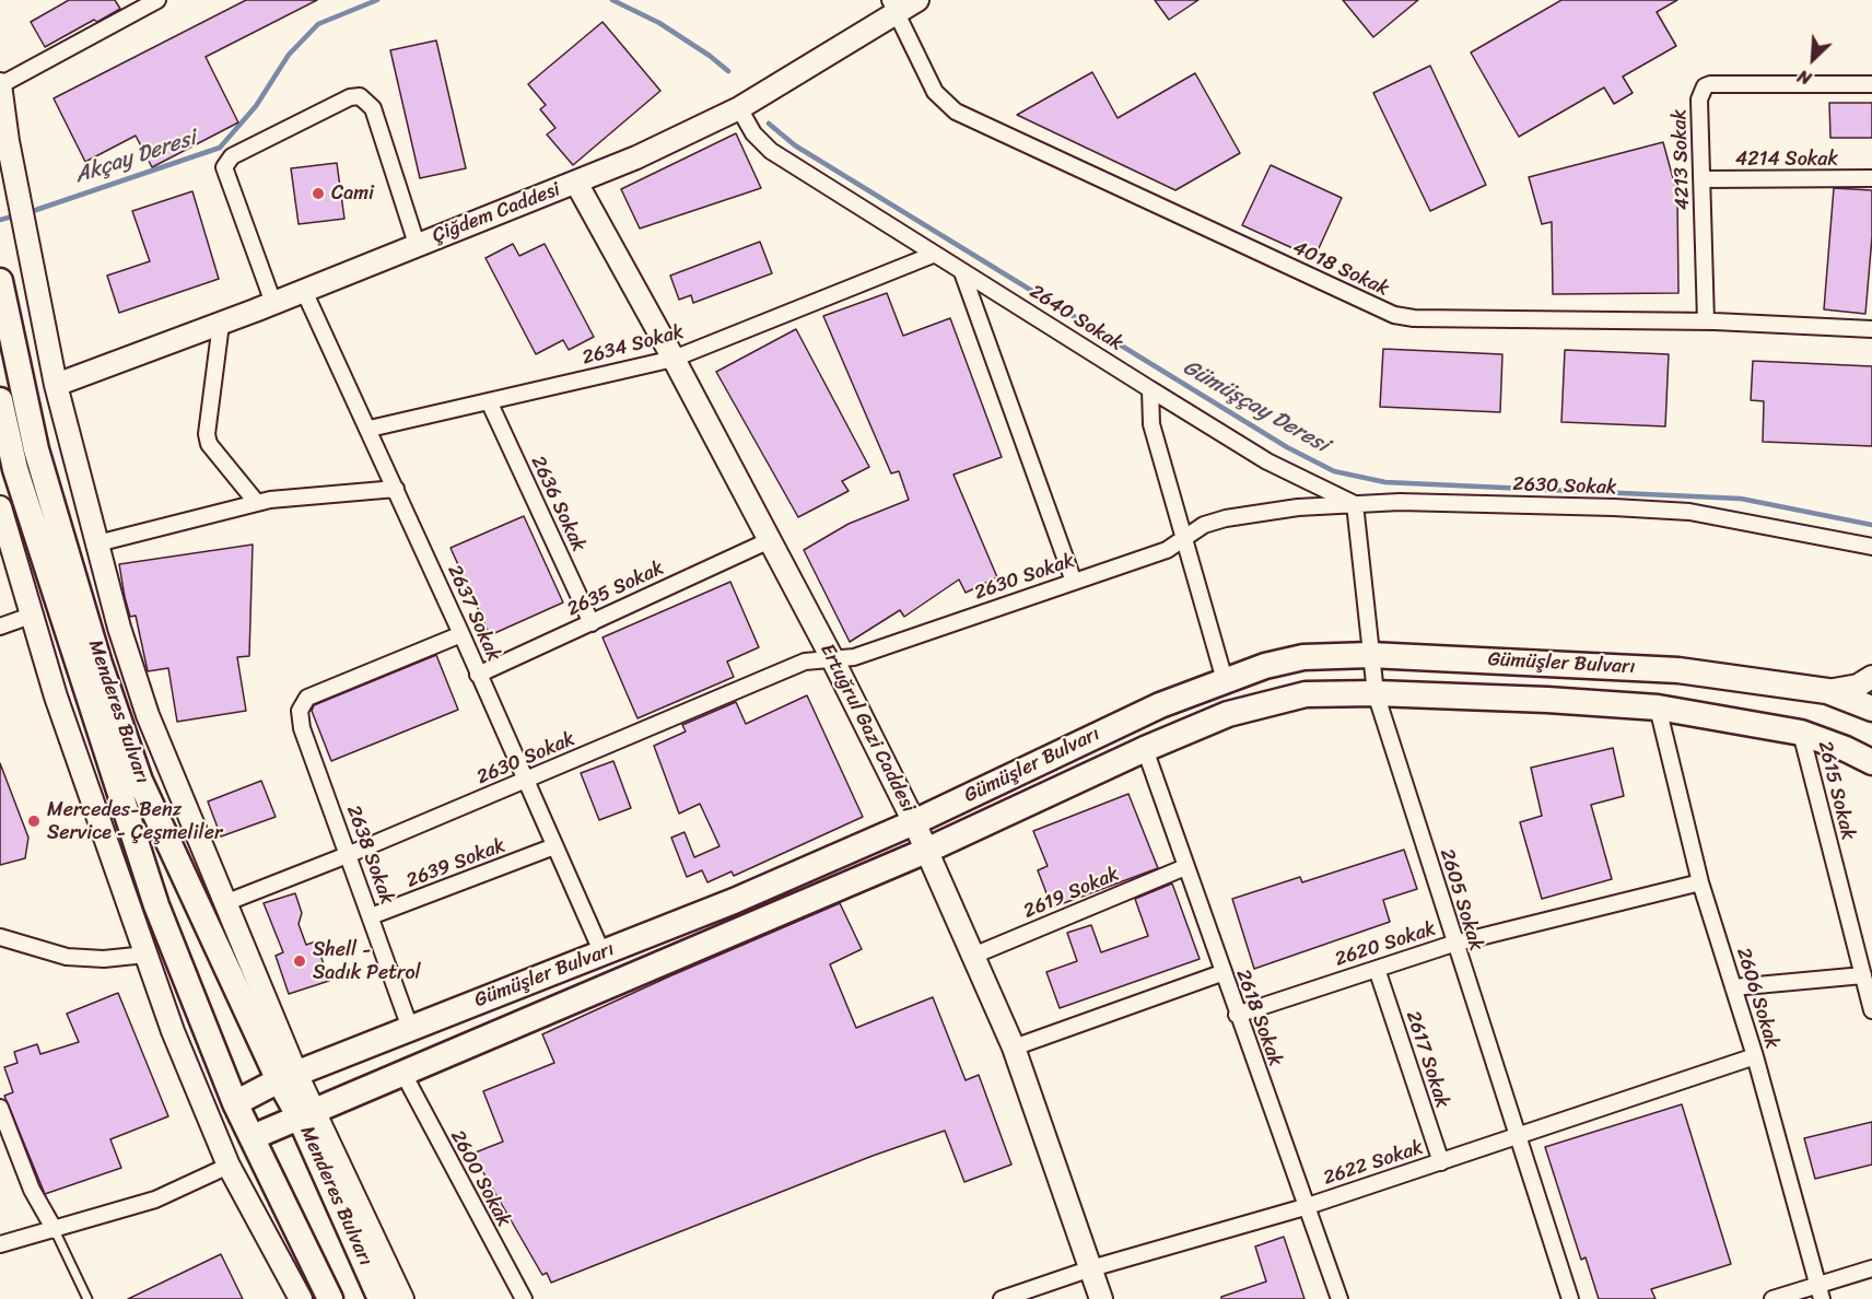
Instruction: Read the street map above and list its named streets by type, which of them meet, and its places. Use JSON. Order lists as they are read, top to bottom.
{
  "streets": {
    "main road": [
      "Çiğdem Caddesi",
      "Gümüşler Bulvarı",
      "Menderes Bulvarı",
      "Ertuğrul Gazi Caddesi"
    ],
    "street": [
      "4213 Sokak",
      "4214 Sokak",
      "4018 Sokak",
      "2640 Sokak",
      "2634 Sokak",
      "2630 Sokak",
      "2636 Sokak",
      "2635 Sokak",
      "2637 Sokak",
      "2615 Sokak",
      "2638 Sokak",
      "2639 Sokak",
      "2619 Sokak",
      "2605 Sokak",
      "2620 Sokak",
      "2606 Sokak",
      "2618 Sokak",
      "2617 Sokak",
      "2622 Sokak",
      "2600 Sokak"
    ]
  },
  "crossings": [
    ["4213 Sokak", "4214 Sokak"],
    ["4213 Sokak", "4018 Sokak"],
    ["Çiğdem Caddesi", "4018 Sokak"],
    ["Çiğdem Caddesi", "2640 Sokak"],
    ["Çiğdem Caddesi", "2637 Sokak"],
    ["Çiğdem Caddesi", "Ertuğrul Gazi Caddesi"],
    ["2640 Sokak", "2634 Sokak"],
    ["2640 Sokak", "2630 Sokak"],
    ["2640 Sokak", "2605 Sokak"],
    ["2634 Sokak", "2636 Sokak"],
    ["2634 Sokak", "2637 Sokak"],
    ["2634 Sokak", "Ertuğrul Gazi Caddesi"],
    ["2630 Sokak", "2637 Sokak"],
    ["2630 Sokak", "Ertuğrul Gazi Caddesi"],
    ["2630 Sokak", "2638 Sokak"],
    ["2630 Sokak", "2605 Sokak"],
    ["2636 Sokak", "2635 Sokak"],
    ["2635 Sokak", "2637 Sokak"],
    ["2635 Sokak", "Ertuğrul Gazi Caddesi"],
    ["2637 Sokak", "Gümüşler Bulvarı"],
    ["2637 Sokak", "2638 Sokak"],
    ["2637 Sokak", "2639 Sokak"],
    ["Gümüşler Bulvarı", "Menderes Bulvarı"],
    ["Gümüşler Bulvarı", "Ertuğrul Gazi Caddesi"],
    ["Gümüşler Bulvarı", "2615 Sokak"],
    ["Gümüşler Bulvarı", "2638 Sokak"],
    ["Gümüşler Bulvarı", "2605 Sokak"],
    ["Gümüşler Bulvarı", "2606 Sokak"],
    ["Gümüşler Bulvarı", "2618 Sokak"],
    ["Gümüşler Bulvarı", "2600 Sokak"],
    ["Ertuğrul Gazi Caddesi", "2619 Sokak"],
    ["Ertuğrul Gazi Caddesi", "2622 Sokak"],
    ["2638 Sokak", "2639 Sokak"],
    ["2619 Sokak", "2618 Sokak"],
    ["2605 Sokak", "2620 Sokak"],
    ["2605 Sokak", "2622 Sokak"],
    ["2620 Sokak", "2606 Sokak"],
    ["2620 Sokak", "2618 Sokak"],
    ["2620 Sokak", "2617 Sokak"],
    ["2606 Sokak", "2622 Sokak"],
    ["2618 Sokak", "2622 Sokak"],
    ["2617 Sokak", "2622 Sokak"]
  ],
  "water": ["Akçay Deresi", "Gümüşçay Deresi"],
  "places": ["Cami", "Mercedes-Benz Service - Çeşmeliler", "Shell - Sadık Petrol"],
  "north": "bottom left"
}
